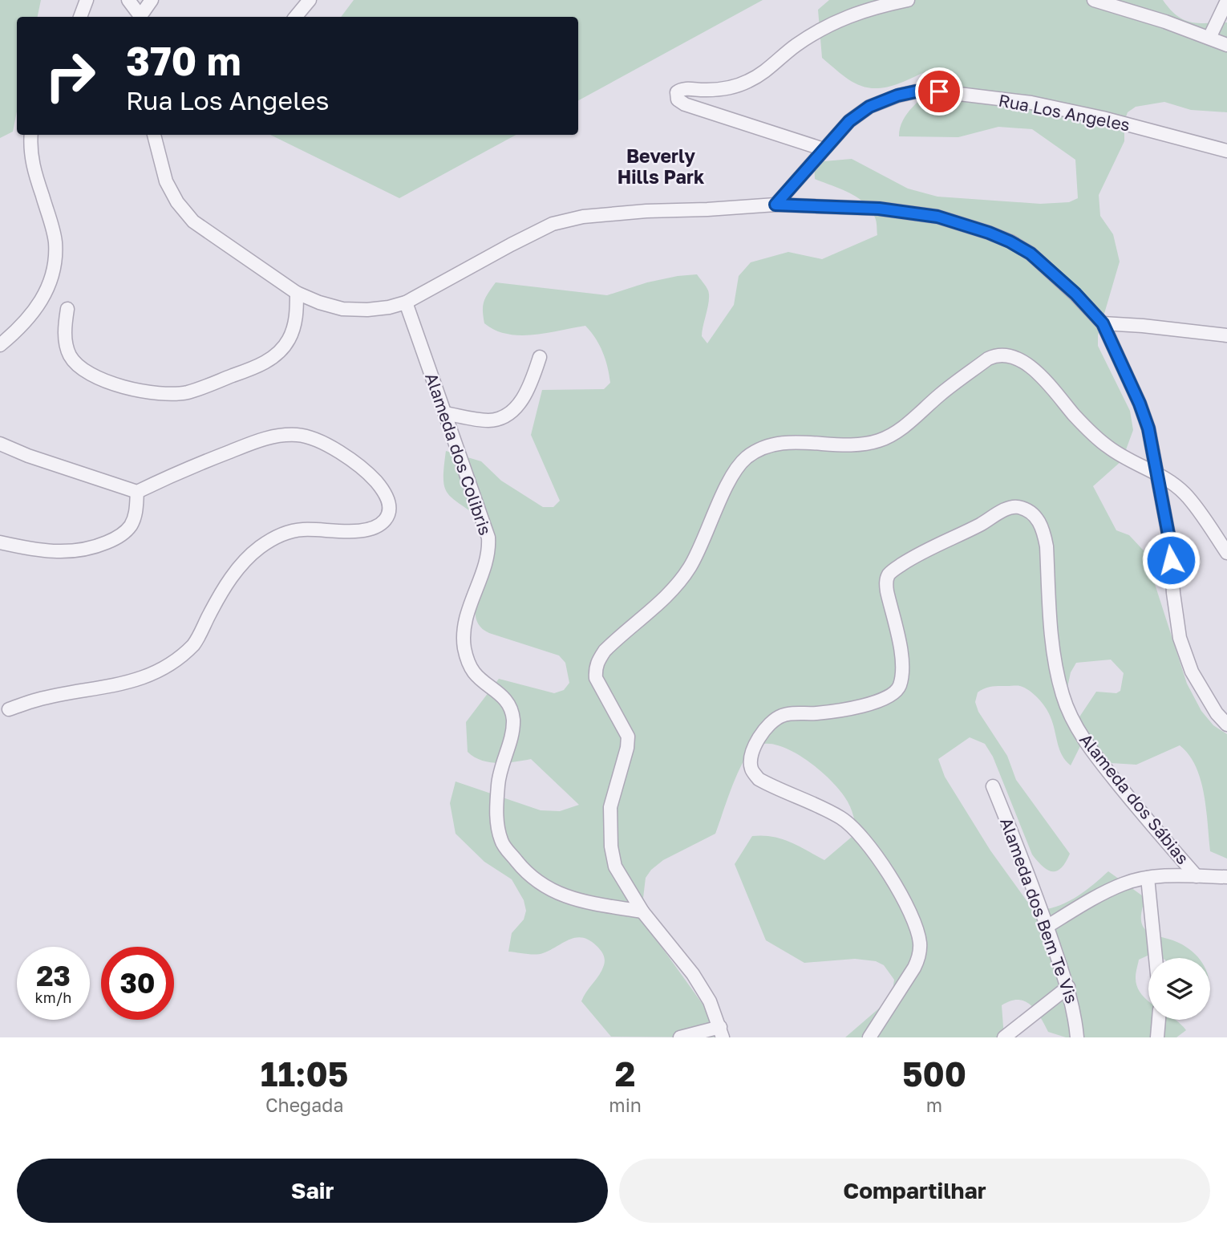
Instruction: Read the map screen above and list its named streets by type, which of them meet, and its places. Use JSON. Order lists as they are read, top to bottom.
{
  "streets": {
    "street": [
      "Rua Los Angeles",
      "Alameda dos Colibris",
      "Alameda dos Sábias",
      "Alameda dos Bem Te Vis"
    ]
  },
  "districts": ["Beverly Hills Park"],
  "page": {
    "turn": ["370 m", "Rua Los Angeles"],
    "speed": "23 km/h",
    "limit": "30",
    "eta": [
      "11:05",
      "Chegada",
      "2",
      "min",
      "500",
      "m"
    ],
    "buttons": ["Sair", "Compartilhar"]
  }
}
